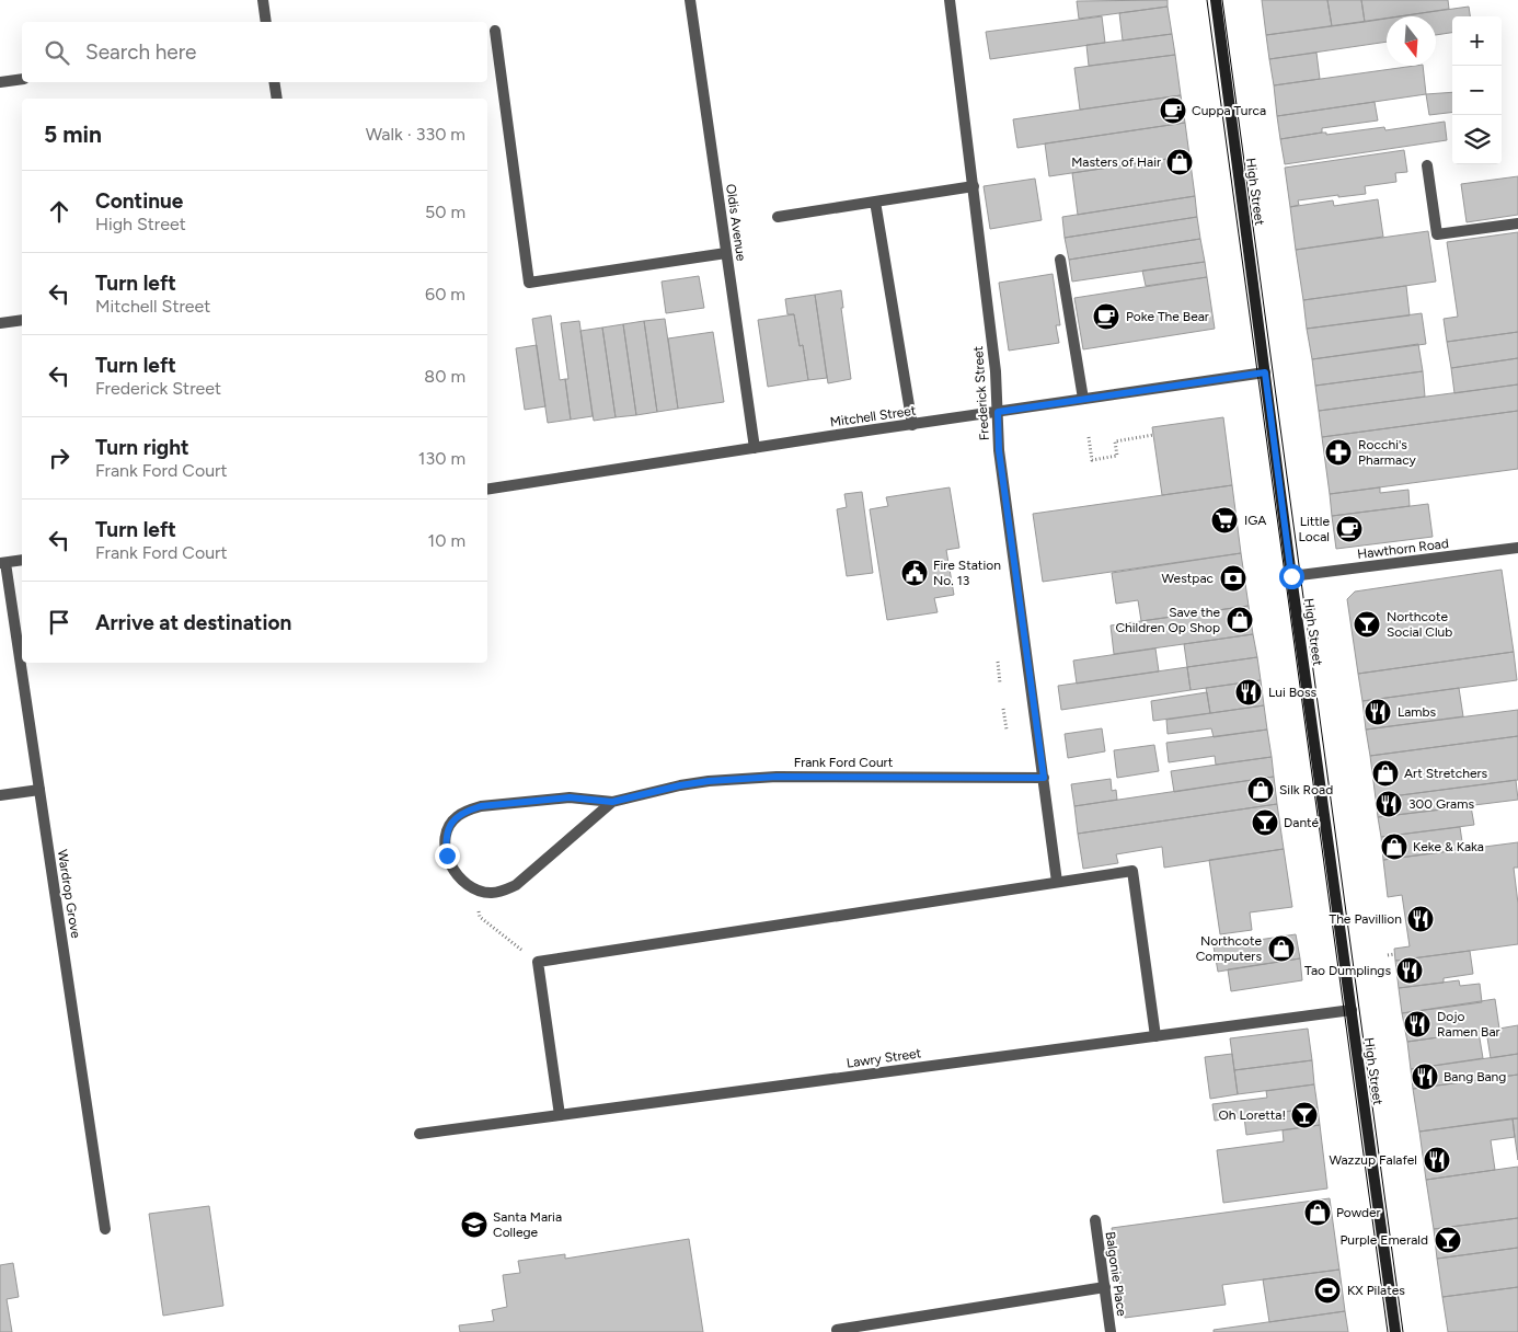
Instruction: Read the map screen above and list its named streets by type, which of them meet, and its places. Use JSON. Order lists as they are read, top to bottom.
{
  "streets": {
    "main road": ["High Street"],
    "street": [
      "Oldis Avenue",
      "Frederick Street",
      "Mitchell Street",
      "Hawthorn Road",
      "Frank Ford Court",
      "Wardrop Grove",
      "Lawry Street",
      "Balgonie Place"
    ]
  },
  "crossings": [
    ["High Street", "Mitchell Street"],
    ["High Street", "Hawthorn Road"],
    ["High Street", "Lawry Street"],
    ["Oldis Avenue", "Mitchell Street"],
    ["Frederick Street", "Mitchell Street"],
    ["Frederick Street", "Frank Ford Court"]
  ],
  "places": {
    "cafe": ["Cuppa Turca", "Poke The Bear", "Little Local"],
    "shop": [
      "Masters of Hair",
      "Save the Children Op Shop",
      "Art Stretchers",
      "Silk Road",
      "Keke & Kaka",
      "Northcote Computers",
      "Powder"
    ],
    "pharmacy": ["Rocchi's Pharmacy"],
    "supermarket": ["IGA"],
    "public building": ["Fire Station No. 13"],
    "bank": ["Westpac"],
    "bar": [
      "Northcote Social Club",
      "Danté",
      "Oh Loretta!",
      "Purple Emerald"
    ],
    "restaurant": [
      "Lui Boss",
      "Lambs",
      "300 Grams",
      "The Pavillion",
      "Tao Dumplings",
      "Dojo Ramen Bar",
      "Bang Bang",
      "Wazzup Falafel"
    ],
    "school or university": ["Santa Maria College"],
    "sports": ["KX Pilates"]
  },
  "north": "bottom",
  "page": {
    "map_buttons": ["+", "−"],
    "search": "Search here",
    "heading": ["5 min", "Walk · 330 m"],
    "list": [
      ["Continue", "High Street", "50 m"],
      ["Turn left", "Mitchell Street", "60 m"],
      ["Turn left", "Frederick Street", "80 m"],
      ["Turn right", "Frank Ford Court", "130 m"],
      ["Turn left", "Frank Ford Court", "10 m"],
      "Arrive at destination"
    ]
  }
}
